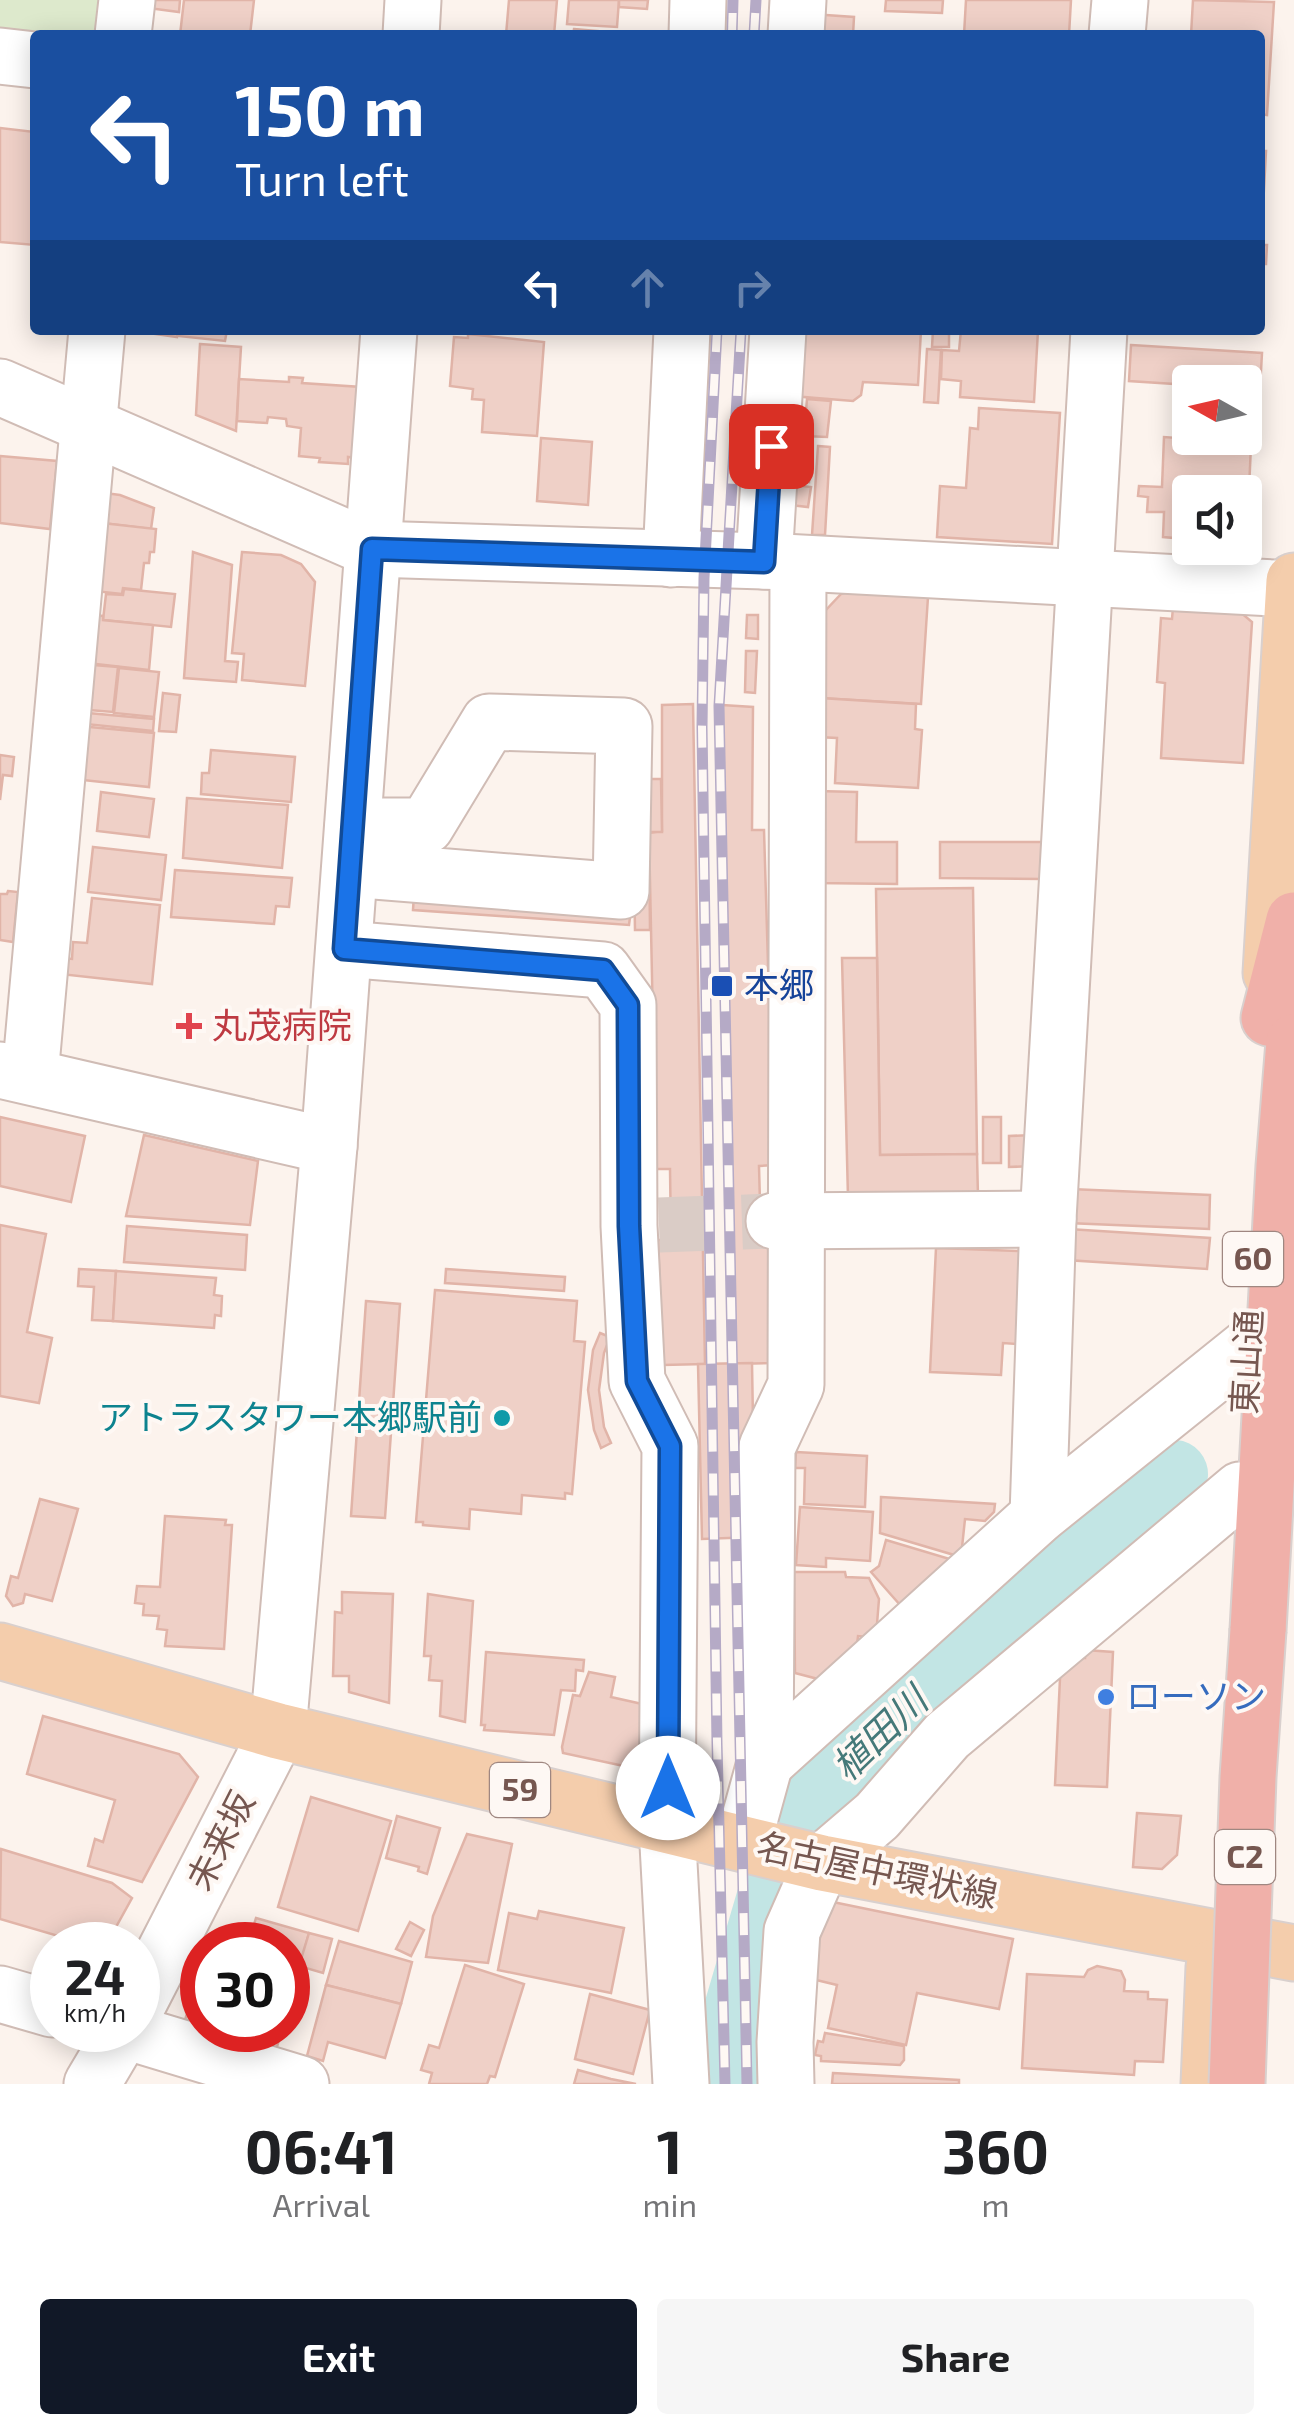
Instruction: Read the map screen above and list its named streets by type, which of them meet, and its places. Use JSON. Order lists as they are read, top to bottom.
{
  "streets": {
    "highway": ["C2"],
    "main road": [
      "60",
      "東山通",
      "59",
      "名古屋中環状線"
    ],
    "street": ["未来坂"]
  },
  "crossings": [
    ["東山通", "名古屋中環状線"],
    ["未来坂", "名古屋中環状線"]
  ],
  "water": ["植田川"],
  "places": {
    "transit": ["本郷"],
    "health": ["丸茂病院"],
    "other": ["アトラスタワー本郷駅前", "ローソン"]
  },
  "north": "left",
  "page": {
    "turn": ["150 m", "Turn left"],
    "speed": "24 km/h",
    "limit": "30",
    "eta": [
      "06:41",
      "Arrival",
      "1",
      "min",
      "360",
      "m"
    ],
    "buttons": ["Exit", "Share"]
  }
}
